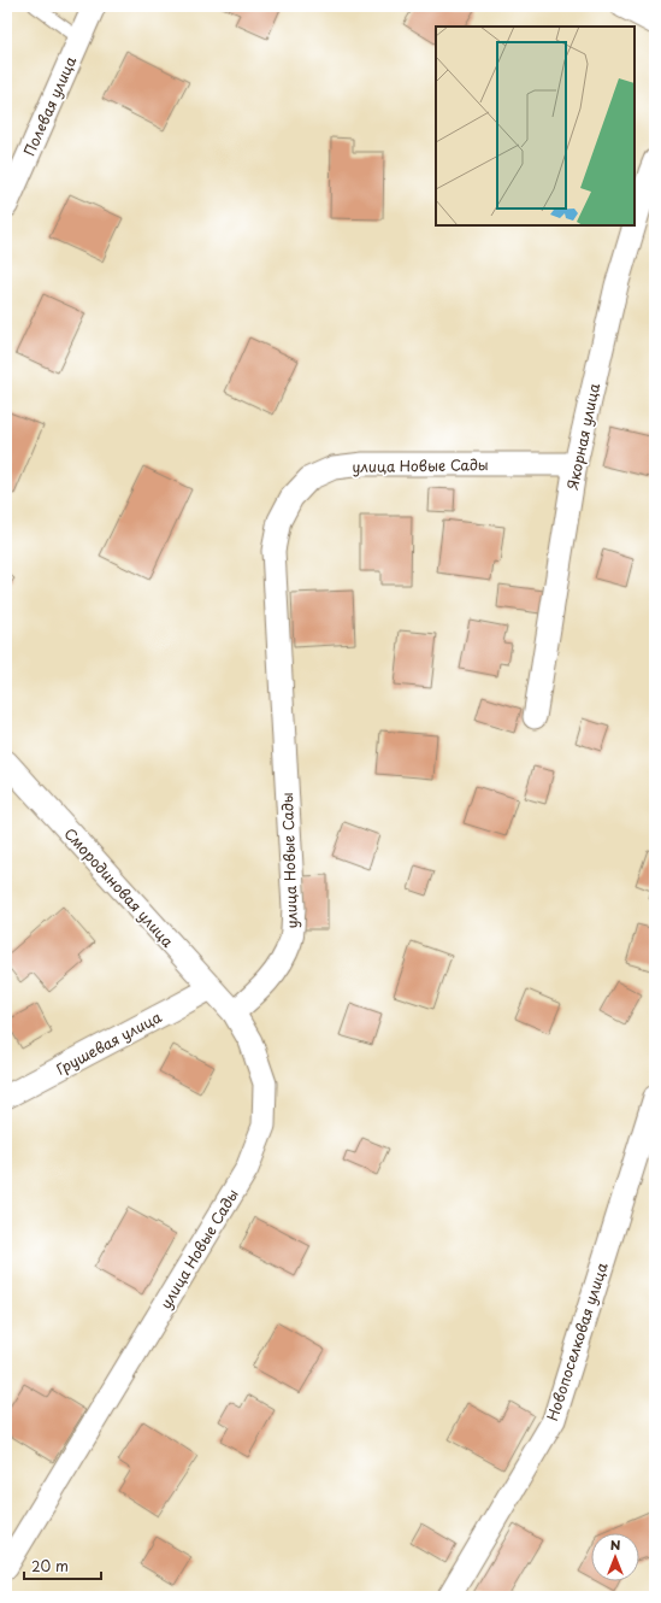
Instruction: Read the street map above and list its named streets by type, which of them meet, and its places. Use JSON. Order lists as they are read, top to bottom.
{
  "streets": {
    "street": [
      "Полевая улица",
      "Якорная улица",
      "улица Новые Сады",
      "Смородиновая улица",
      "Грушевая улица",
      "Новопоселковая улица"
    ]
  },
  "crossings": [
    ["Якорная улица", "улица Новые Сады"],
    ["улица Новые Сады", "Смородиновая улица"],
    ["Смородиновая улица", "Грушевая улица"]
  ],
  "scale_bar": "20 m",
  "north": "top"
}
